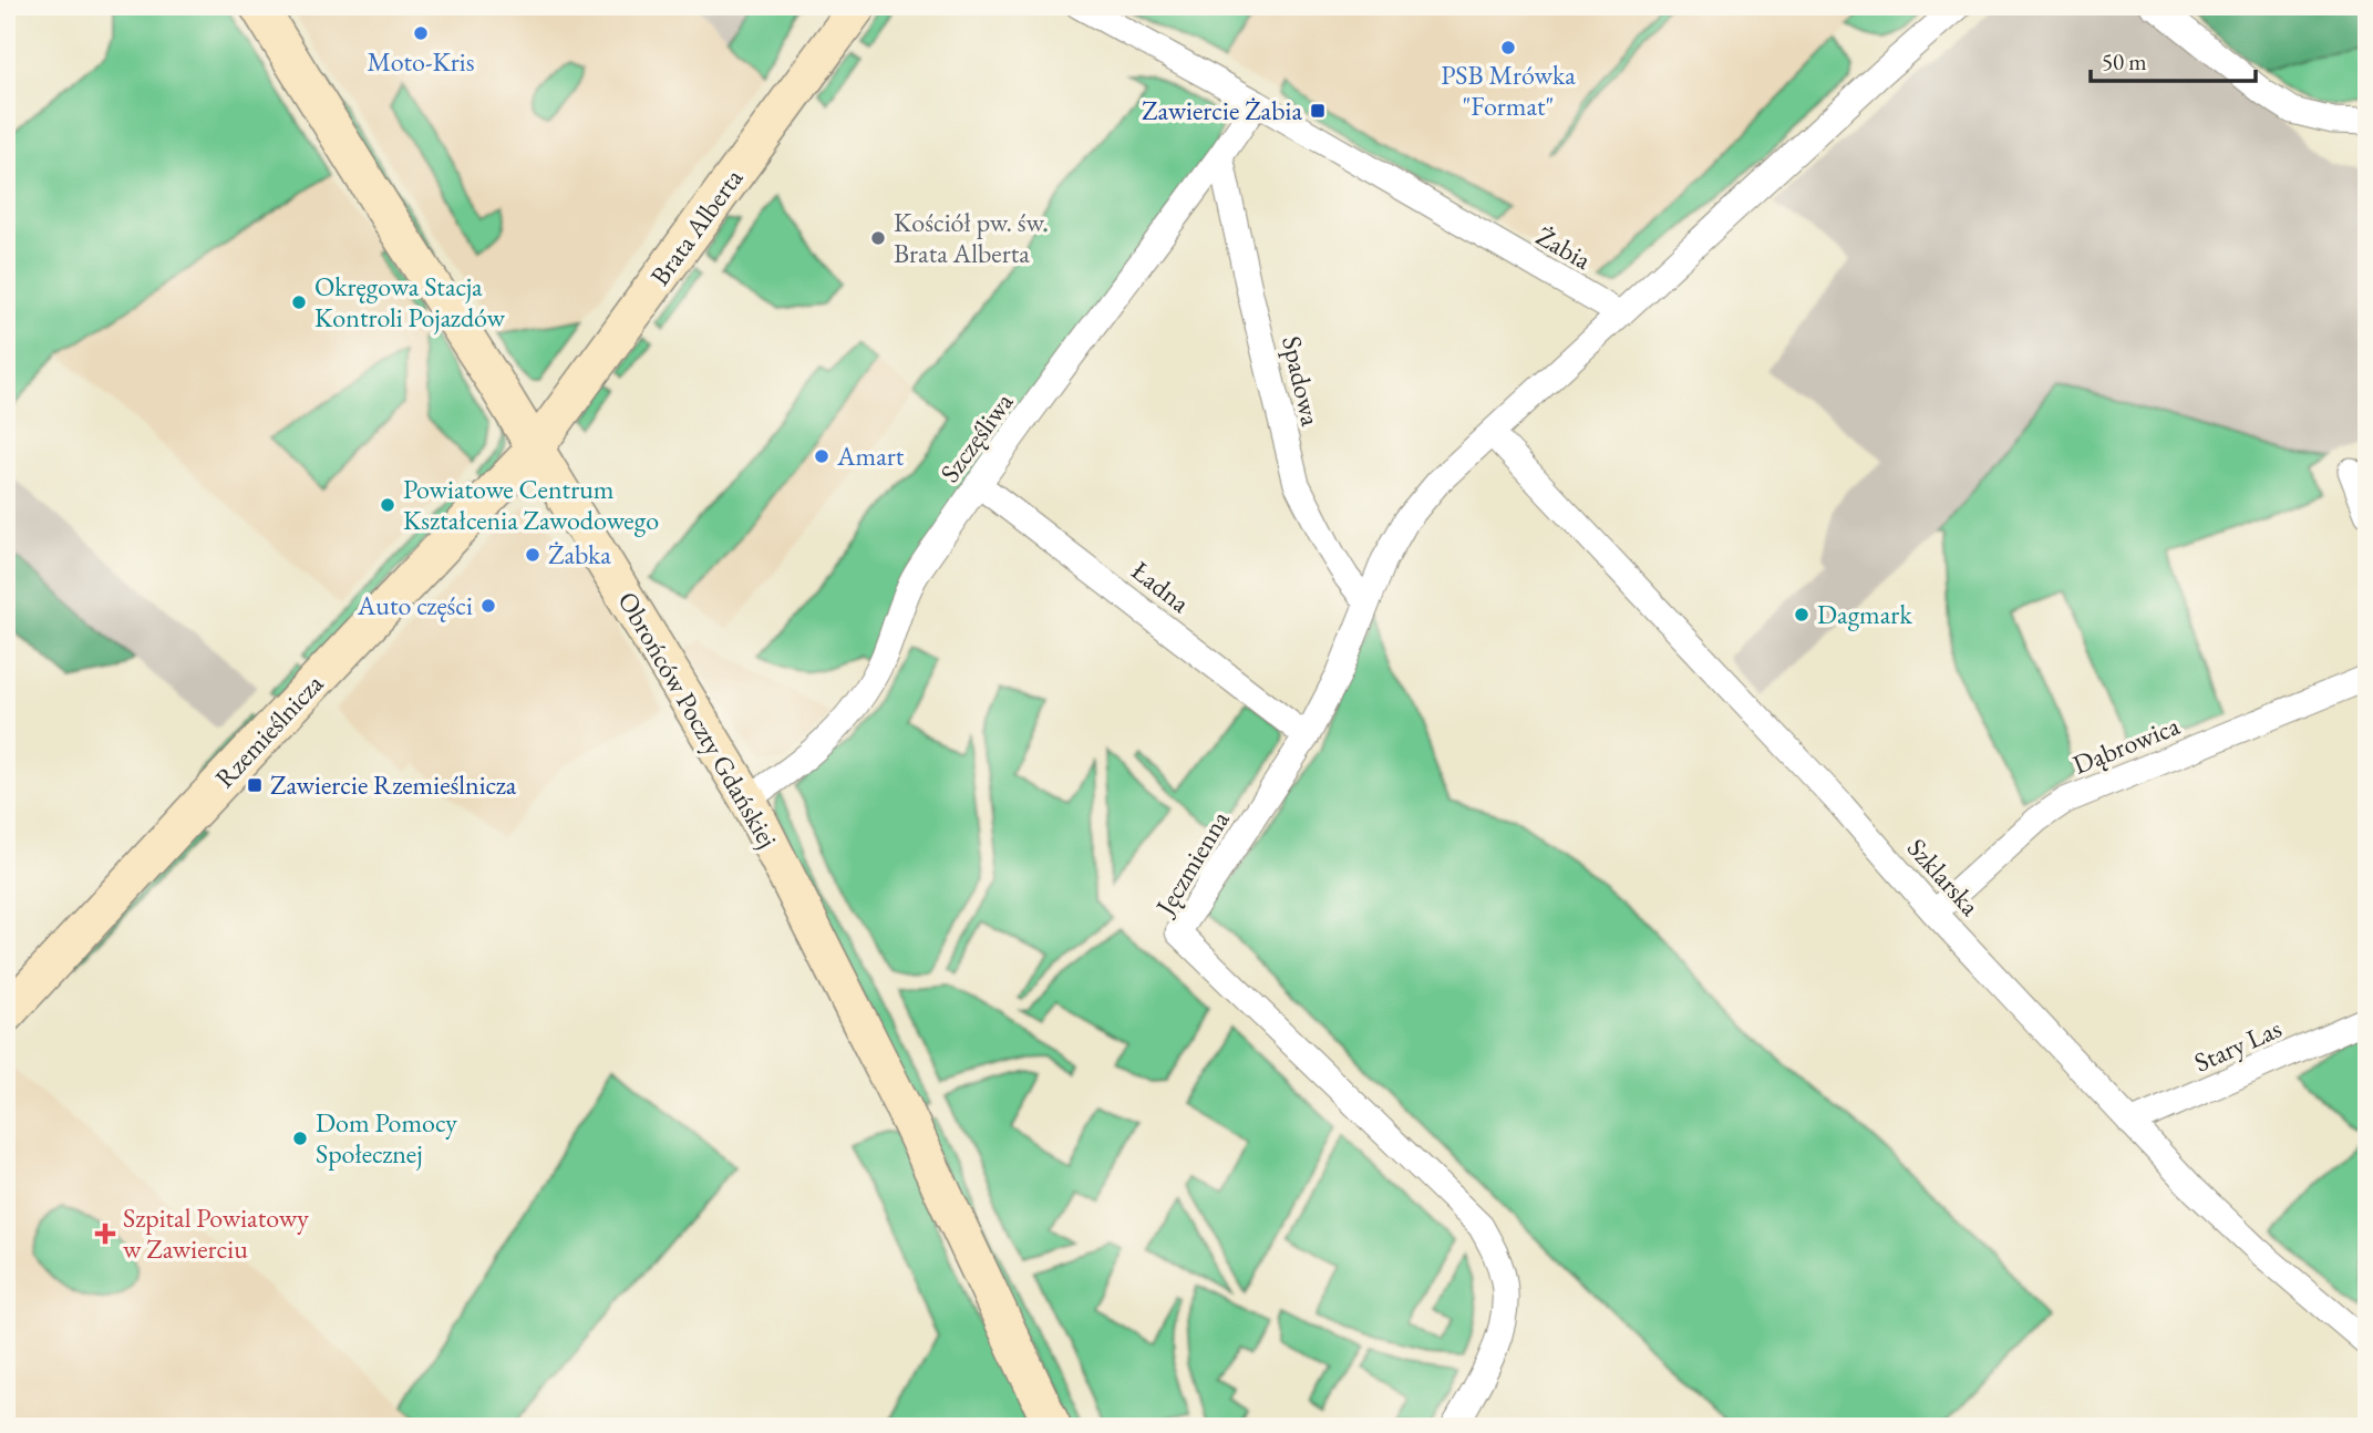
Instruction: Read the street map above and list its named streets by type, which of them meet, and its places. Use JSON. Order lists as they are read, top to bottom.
{
  "streets": {
    "street": [
      "Brata Alberta",
      "Żabia",
      "Spadowa",
      "Szczęśliwa",
      "Ładna",
      "Obrońców Poczty Gdańskiej",
      "Rzemieślnicza",
      "Dąbrowica",
      "Jęczmienna",
      "Szklarska",
      "Stary Las"
    ]
  },
  "crossings": [
    ["Brata Alberta", "Obrońców Poczty Gdańskiej"],
    ["Brata Alberta", "Rzemieślnicza"],
    ["Żabia", "Szczęśliwa"],
    ["Żabia", "Jęczmienna"],
    ["Spadowa", "Szczęśliwa"],
    ["Spadowa", "Jęczmienna"],
    ["Szczęśliwa", "Ładna"],
    ["Szczęśliwa", "Obrońców Poczty Gdańskiej"],
    ["Ładna", "Jęczmienna"],
    ["Obrońców Poczty Gdańskiej", "Rzemieślnicza"],
    ["Dąbrowica", "Szklarska"],
    ["Jęczmienna", "Szklarska"],
    ["Szklarska", "Stary Las"]
  ],
  "places": {
    "other": [
      "Moto-Kris",
      "PSB Mrówka \"Format\"",
      "Kościół pw. św. Brata Alberta",
      "Okręgowa Stacja Kontroli Pojazdów",
      "Amart",
      "Powiatowe Centrum Kształcenia Zawodowego",
      "Żabka",
      "Auto części",
      "Dagmark",
      "Dom Pomocy Społecznej"
    ],
    "transit": ["Zawiercie Żabia", "Zawiercie Rzemieślnicza"],
    "health": ["Szpital Powiatowy w Zawierciu"]
  },
  "scale_bar": "50 m"
}
